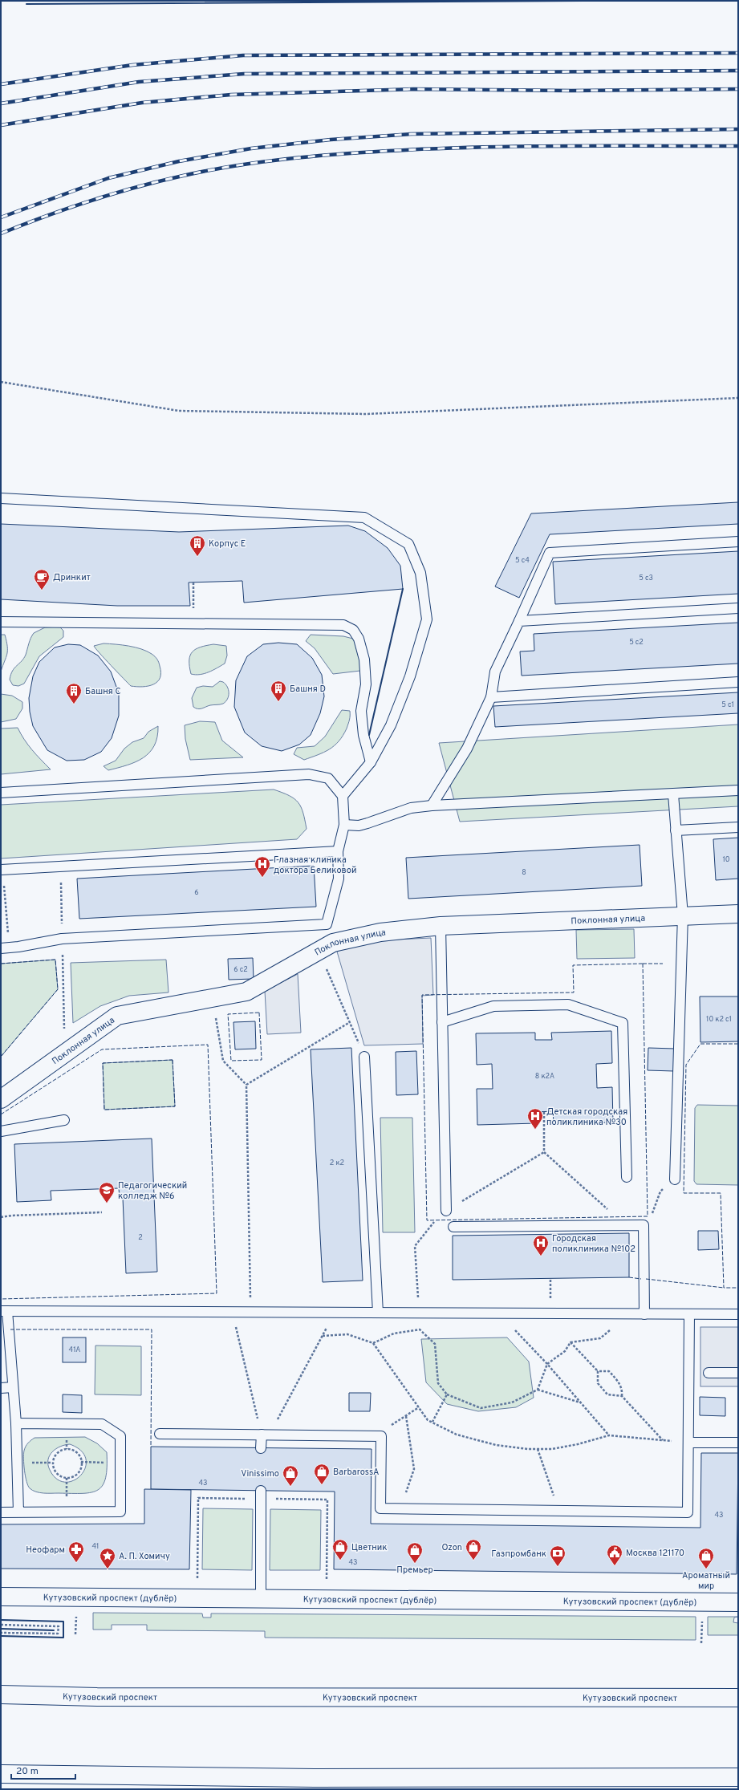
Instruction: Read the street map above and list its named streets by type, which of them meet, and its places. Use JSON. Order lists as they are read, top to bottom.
{
  "streets": {
    "street": ["Поклонная улица", "Кутузовский проспект (дублёр)", "Кутузовский проспект"]
  },
  "places": {
    "building": ["Корпус E", "Башня D", "Башня C"],
    "cafe": ["Дринкит"],
    "hospital": ["Глазная клиника доктора Беликовой", "Детская городская поликлиника №30", "Городская поликлиника №102"],
    "school or university": ["Педагогический колледж №6"],
    "shop": [
      "BarbarossA",
      "Vinissimo",
      "Цветник",
      "Ozon",
      "Премьер",
      "Ароматный мир"
    ],
    "pharmacy": ["Неофарм"],
    "public building": ["Москва 121170"],
    "bank": ["Газпромбанк"],
    "place": ["А. П. Хомичу"]
  },
  "house_numbers": [
    "5 с4",
    "5 с3",
    "5 с2",
    "5 с1",
    "10",
    "8",
    "6",
    "6 с2",
    "10 к2 с1",
    "8 к2А",
    "2 к2",
    "2",
    "41А",
    "43",
    "43",
    "41",
    "43"
  ],
  "scale_bar": "20 m"
}
